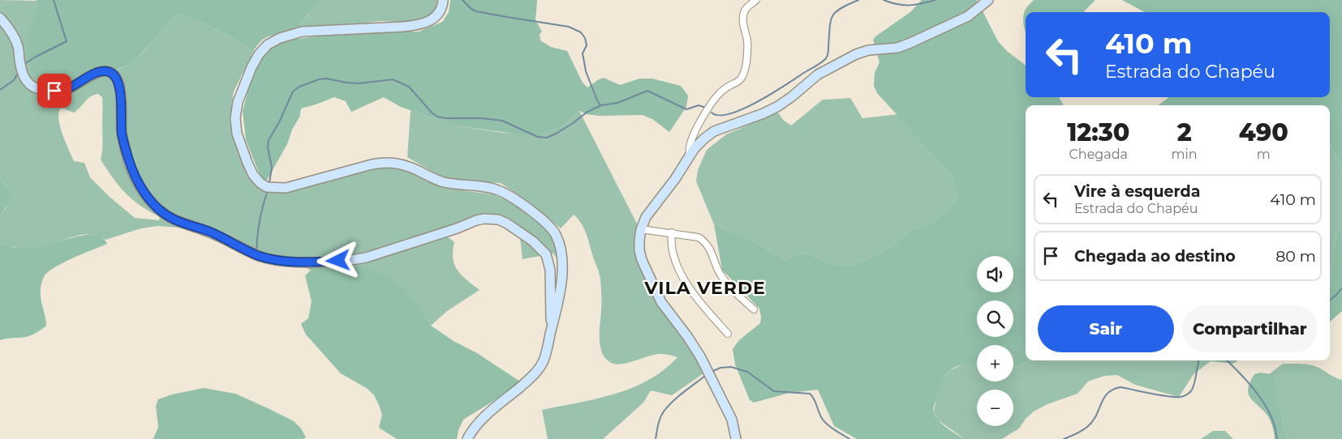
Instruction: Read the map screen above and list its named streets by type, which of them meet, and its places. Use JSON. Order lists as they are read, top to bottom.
{
  "districts": ["VILA VERDE"],
  "page": {
    "turn": ["410 m", "Estrada do Chapéu"],
    "eta": [
      "12:30",
      "Chegada",
      "2",
      "min",
      "490",
      "m"
    ],
    "list": [
      {
        "name": "Vire à esquerda",
        "note": "Estrada do Chapéu",
        "value": "410 m"
      },
      {
        "name": "Chegada ao destino",
        "value": "80 m"
      }
    ],
    "map_buttons": ["+", "−"],
    "buttons": ["Sair", "Compartilhar"]
  }
}
